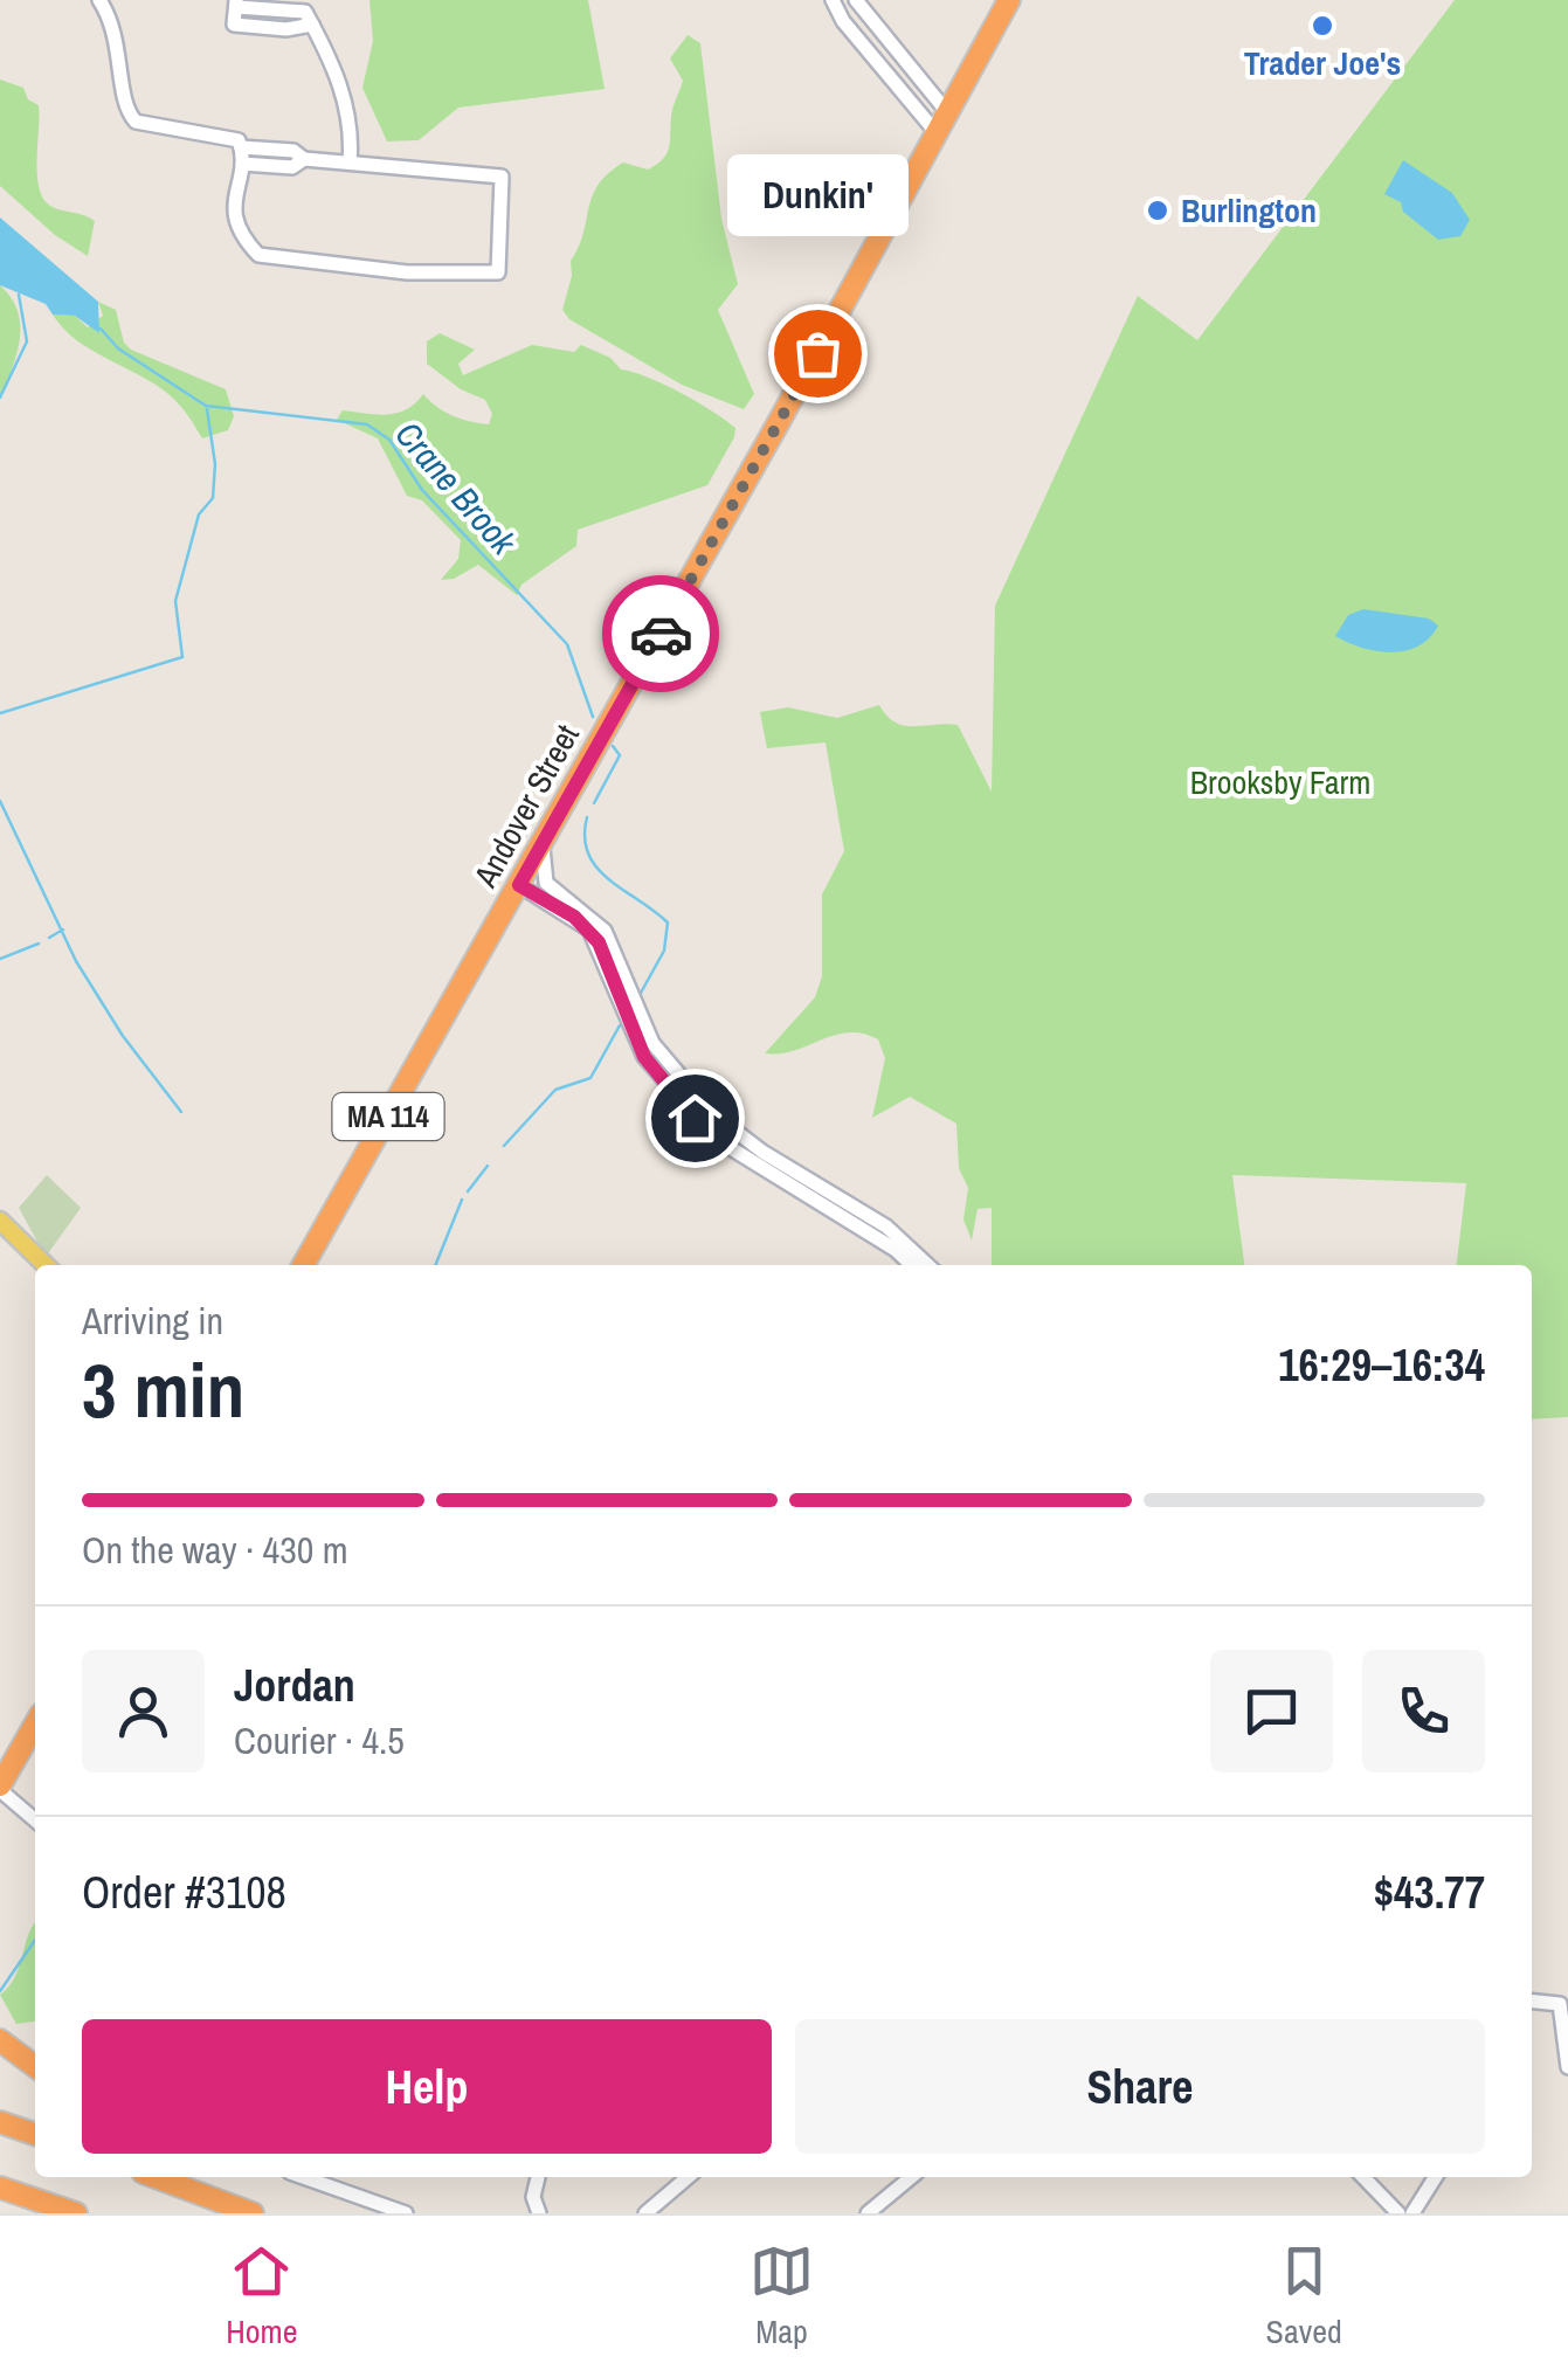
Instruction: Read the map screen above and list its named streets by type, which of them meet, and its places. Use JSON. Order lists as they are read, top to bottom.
{
  "streets": {
    "highway": ["Andover Street", "MA 114"]
  },
  "water": ["Crane Brook"],
  "parks": ["Brooksby Farm"],
  "places": ["Trader Joe's", "Burlington", "Dunkin'"],
  "page": {
    "bubble": "Dunkin'",
    "heading": ["3 min", "Arriving in", "16:29–16:34"],
    "panel": [
      "Jordan",
      "Courier · 4.5",
      "Order #3108",
      "$43.77"
    ],
    "bar": "On the way · 430 m",
    "buttons": ["Help", "Share"],
    "tabs": ["Home", "Map", "Saved"]
  }
}
